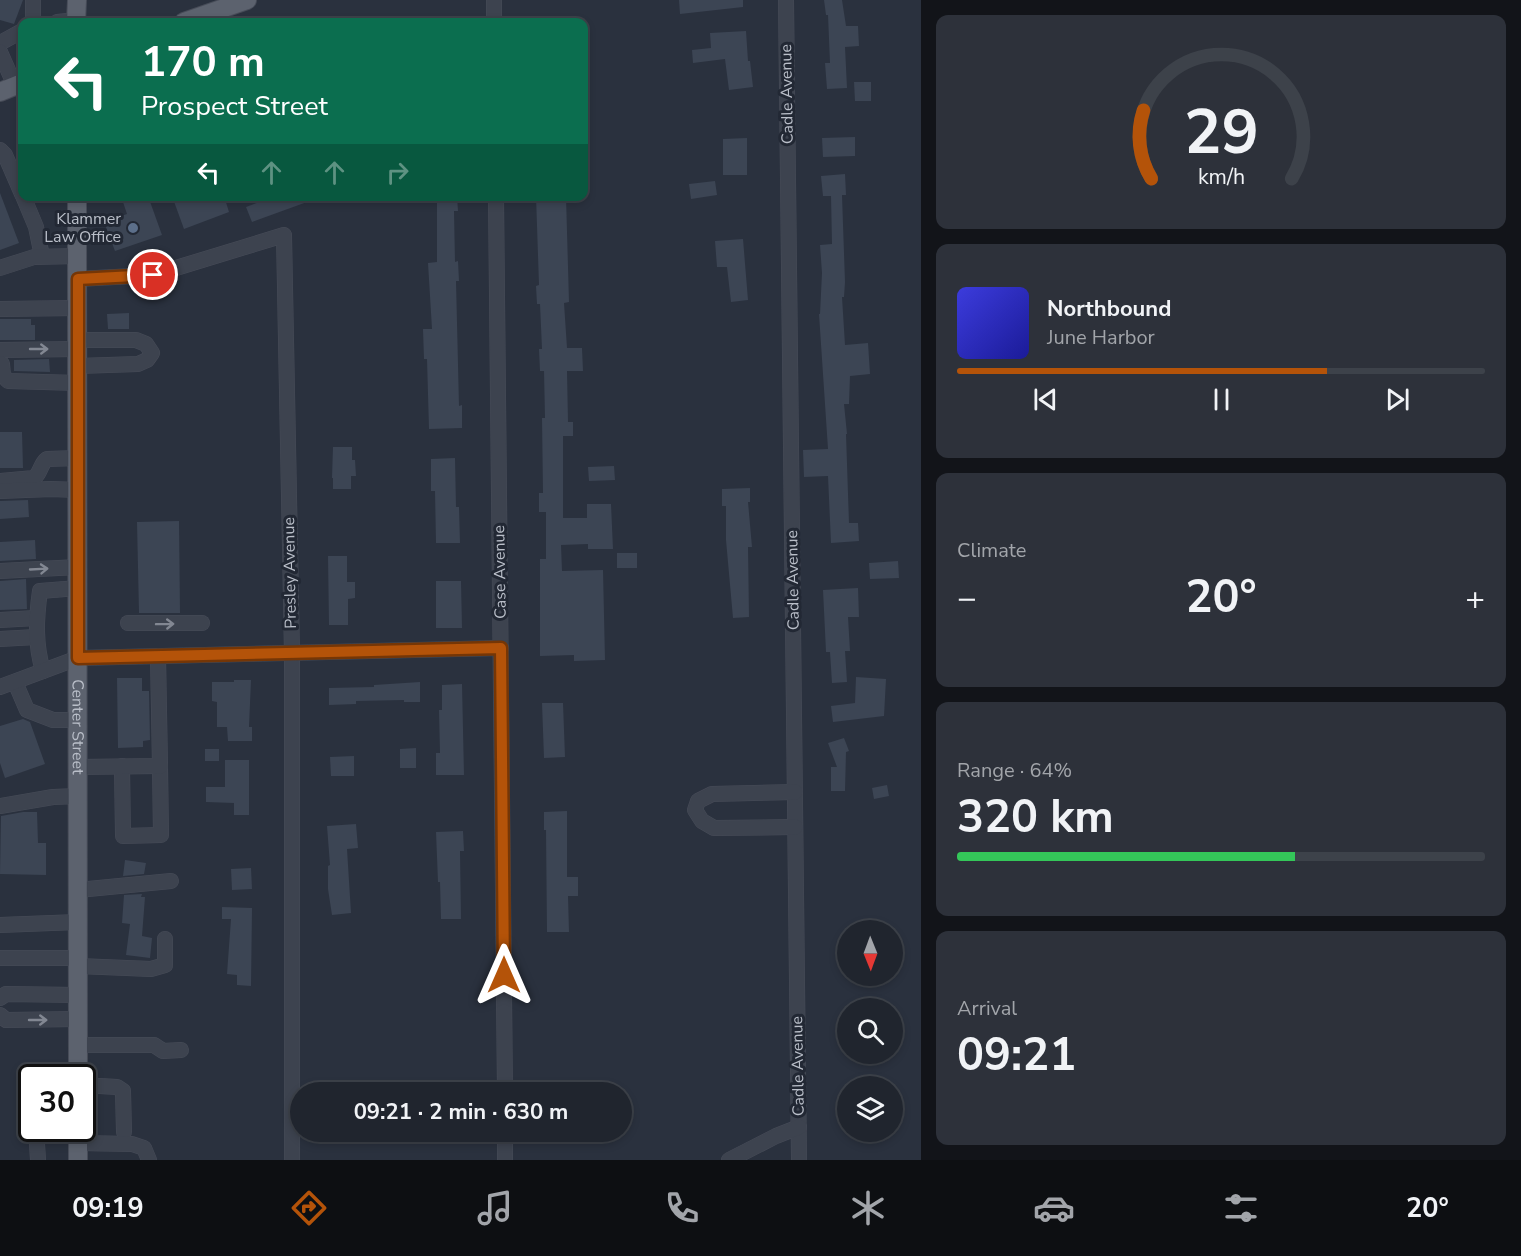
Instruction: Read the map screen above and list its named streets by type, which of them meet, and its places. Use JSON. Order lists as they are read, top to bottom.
{
  "streets": {
    "main road": ["Center Street"],
    "street": ["Cadle Avenue", "Case Avenue", "Presley Avenue"]
  },
  "crossings": [
    ["Presley Avenue", "Center Street"]
  ],
  "places": ["Klammer Law Office"],
  "north": "bottom",
  "page": {
    "turn": ["170 m", "Prospect Street"],
    "song": ["Northbound", "June Harbor"],
    "tile": [
      "Climate",
      ["Range · 64%", "320 km"],
      ["Arrival", "09:21"]
    ],
    "heat": ["−", "20°", "+"],
    "limit": "30",
    "trip": "09:21 · 2 min · 630 m",
    "tabs": ["09:19", "20°"],
    "gauge": ["29", "km/h"]
  }
}
